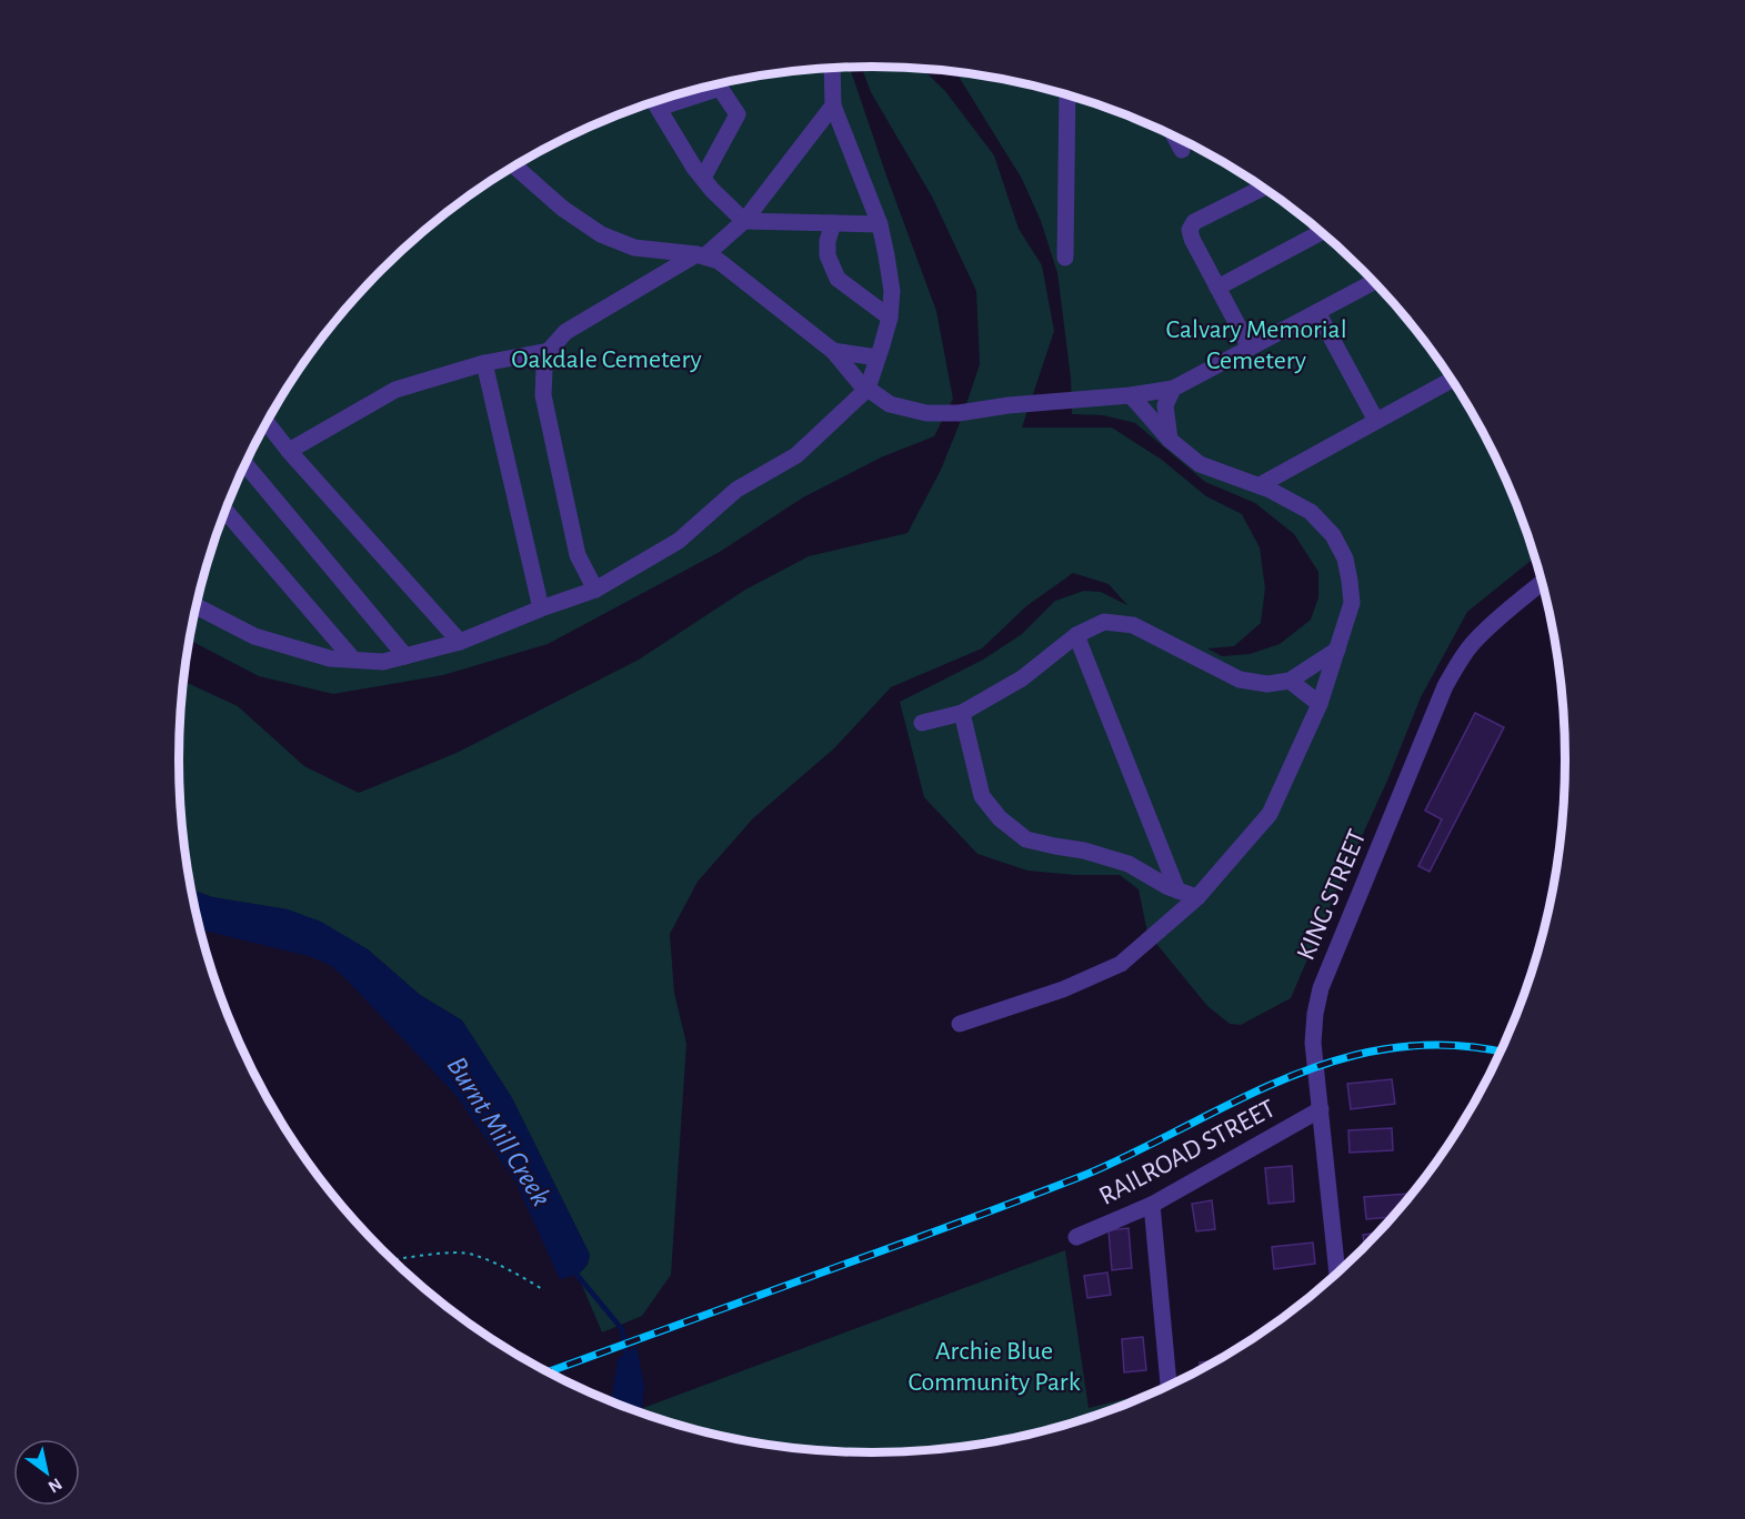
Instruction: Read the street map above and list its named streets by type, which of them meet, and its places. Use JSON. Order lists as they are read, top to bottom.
{
  "streets": {
    "street": ["KING STREET", "RAILROAD STREET"]
  },
  "crossings": [
    ["KING STREET", "RAILROAD STREET"]
  ],
  "water": ["Burnt Mill Creek"],
  "parks": ["Calvary Memorial Cemetery", "Oakdale Cemetery", "Archie Blue Community Park"],
  "north": "bottom right"
}
